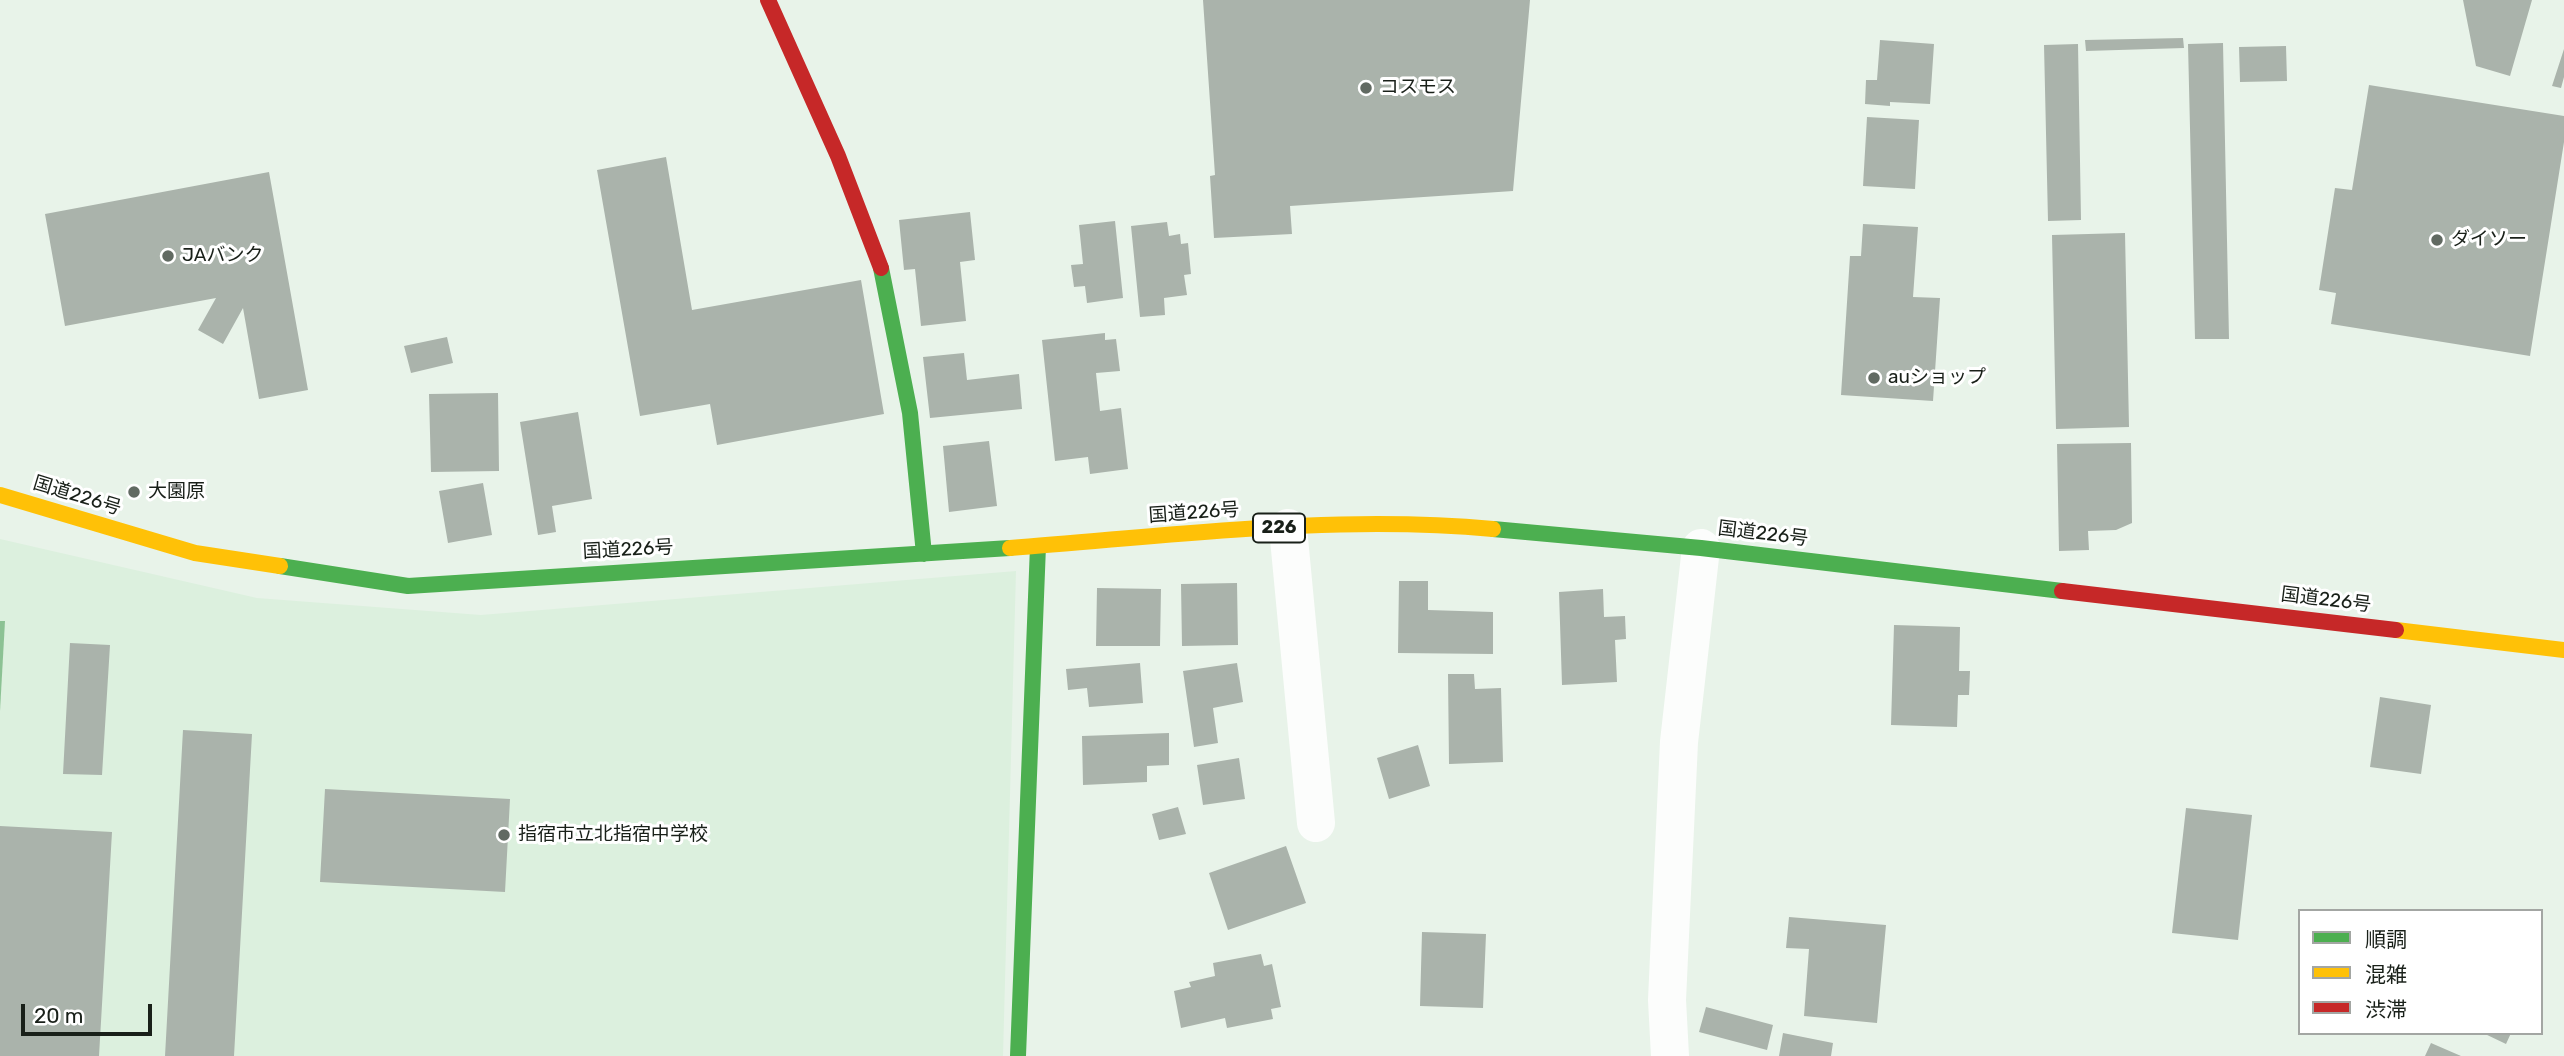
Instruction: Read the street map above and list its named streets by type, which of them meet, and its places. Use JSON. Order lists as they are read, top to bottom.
{
  "streets": {
    "main road": ["国道226号", "226"]
  },
  "places": [
    "コスモス",
    "ダイソー",
    "JAバンク",
    "auショップ",
    "大園原",
    "指宿市立北指宿中学校"
  ],
  "legend": ["順調", "混雑", "渋滞"],
  "scale_bar": "20 m"
}
